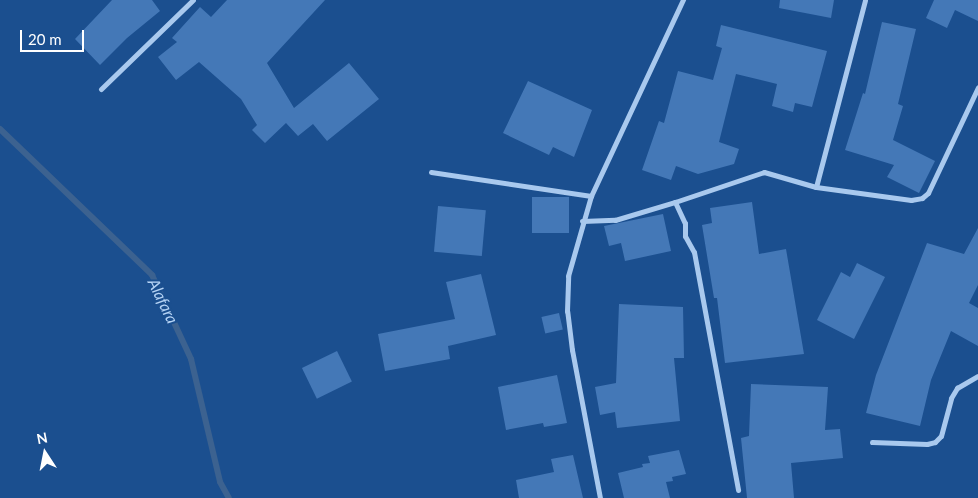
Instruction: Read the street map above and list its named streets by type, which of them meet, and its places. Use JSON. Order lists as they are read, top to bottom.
{
  "water": ["Alafara"],
  "scale_bar": "20 m",
  "north": "top"
}
